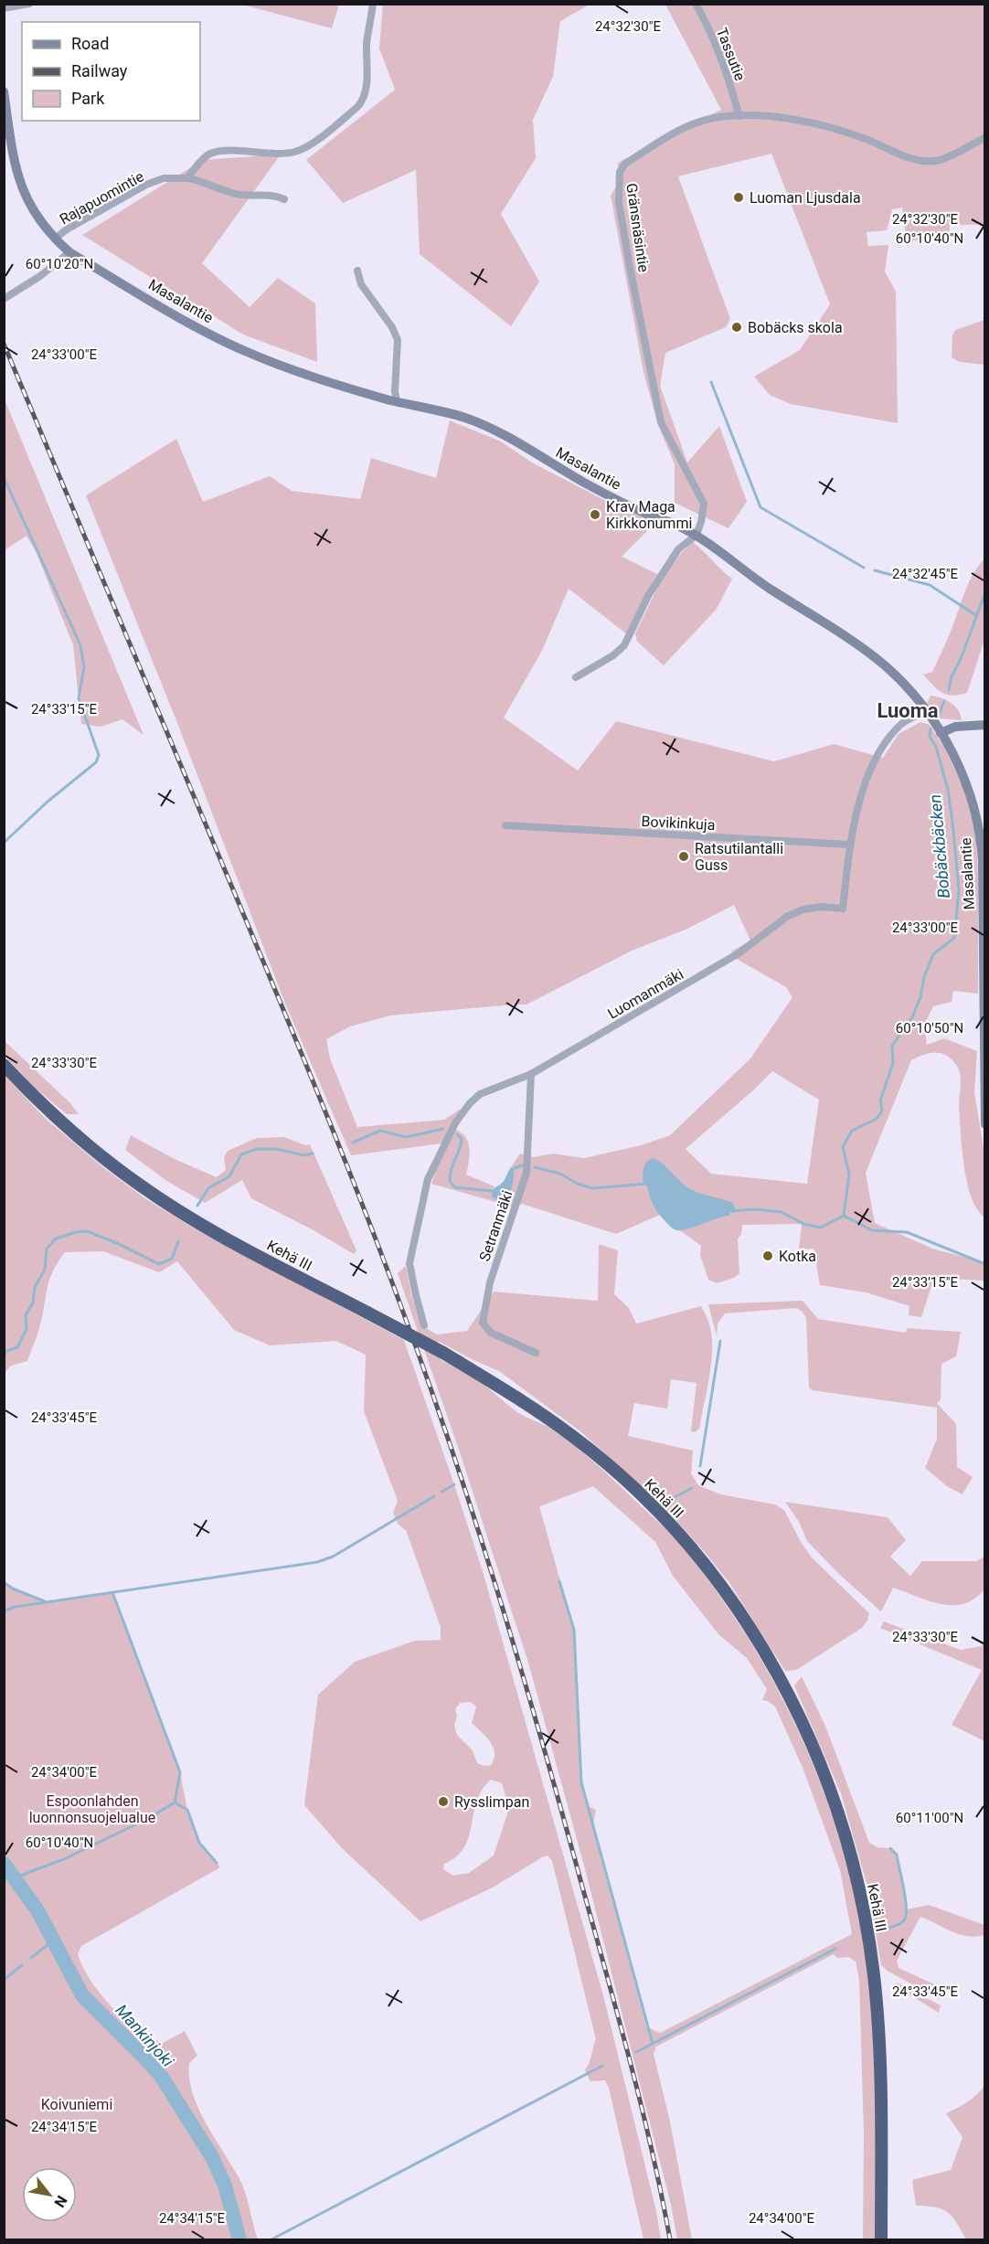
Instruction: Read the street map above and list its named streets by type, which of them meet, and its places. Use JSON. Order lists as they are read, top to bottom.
{
  "streets": {
    "highway": ["Kehä III"],
    "street": [
      "Tassutie",
      "Rajapuomintie",
      "Gränsnäsintie",
      "Masalantie",
      "Bovikinkuja",
      "Luomanmäki",
      "Setranmäki"
    ]
  },
  "crossings": [
    ["Tassutie", "Gränsnäsintie"],
    ["Rajapuomintie", "Masalantie"],
    ["Gränsnäsintie", "Masalantie"],
    ["Masalantie", "Luomanmäki"],
    ["Bovikinkuja", "Luomanmäki"],
    ["Luomanmäki", "Setranmäki"]
  ],
  "districts": ["Luoma"],
  "water": ["Bobäckbäcken", "Mankinjoki"],
  "parks": ["Espoonlahden luonnonsuojelualue", "Koivuniemi"],
  "places": [
    "Luoman Ljusdala",
    "Bobäcks skola",
    "Krav Maga Kirkkonummi",
    "Ratsutilantalli Guss",
    "Kotka",
    "Rysslimpan"
  ],
  "legend": ["Road", "Railway", "Park"],
  "north": "bottom right",
  "coordinates": [
    "24°32'30\"E",
    "60°10'40\"N",
    "60°10'20\"N",
    "24°33'00\"E",
    "24°32'45\"E",
    "24°33'15\"E",
    "60°10'50\"N",
    "24°33'30\"E",
    "24°33'45\"E",
    "24°34'00\"E",
    "60°11'00\"N",
    "24°34'15\"E"
  ]
}
